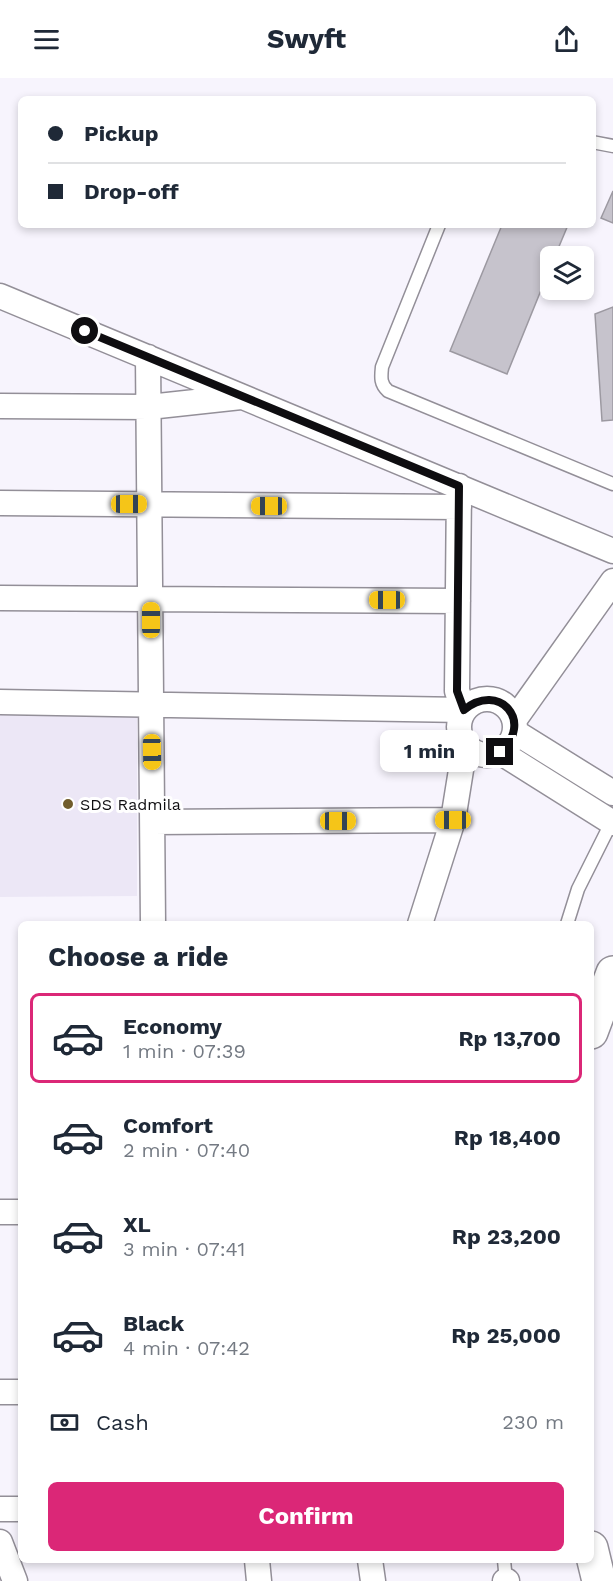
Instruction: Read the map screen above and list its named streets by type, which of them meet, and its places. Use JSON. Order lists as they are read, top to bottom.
{
  "places": ["SDS Radmila"],
  "page": {
    "header": "Swyft",
    "banner": ["Pickup", "Drop-off"],
    "bubble": "1 min",
    "heading": "Choose a ride",
    "list": [
      {
        "name": "Economy",
        "note": "1 min · 07:39",
        "value": "Rp 13,700"
      },
      {
        "name": "Comfort",
        "note": "2 min · 07:40",
        "value": "Rp 18,400"
      },
      {
        "name": "XL",
        "note": "3 min · 07:41",
        "value": "Rp 23,200"
      },
      {
        "name": "Black",
        "note": "4 min · 07:42",
        "value": "Rp 25,000"
      }
    ],
    "pay": ["Cash", "230 m"],
    "buttons": "Confirm"
  }
}
